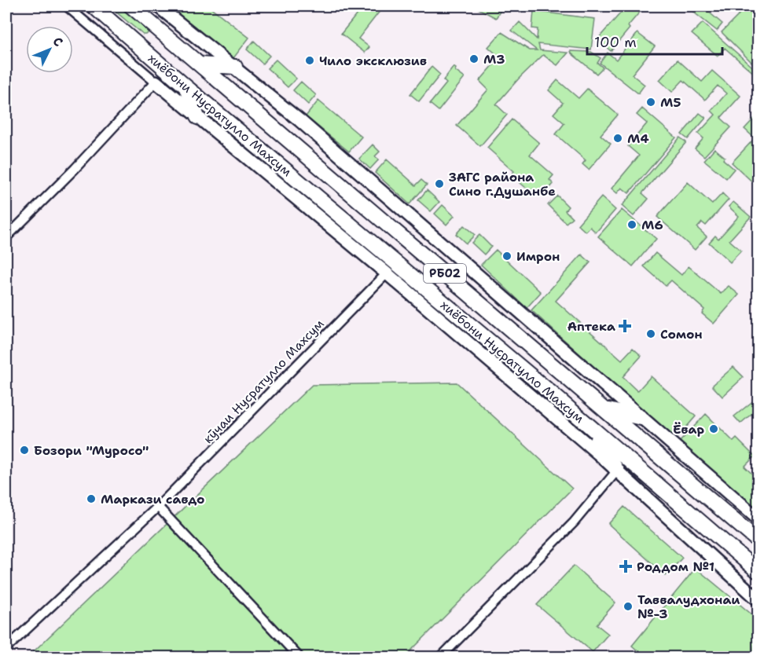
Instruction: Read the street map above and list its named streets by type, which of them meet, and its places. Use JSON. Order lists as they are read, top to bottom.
{
  "streets": {
    "highway": ["хиёбони Нусратулло Махсум", "РБ02"],
    "street": ["кӯчаи Нусратулло Махсум"]
  },
  "places": {
    "other": [
      "М3",
      "Чило эксклюзив",
      "М5",
      "М4",
      "ЗАГС района Сино г.Душанбе",
      "М6",
      "Имрон",
      "Сомон",
      "Ёвар",
      "Бозори \"Муросо\"",
      "Маркази савдо",
      "Таввалудхонаи №-3"
    ],
    "health": ["Аптека", "Роддом №1"]
  },
  "scale_bar": "100 m",
  "north": "top right"
}
